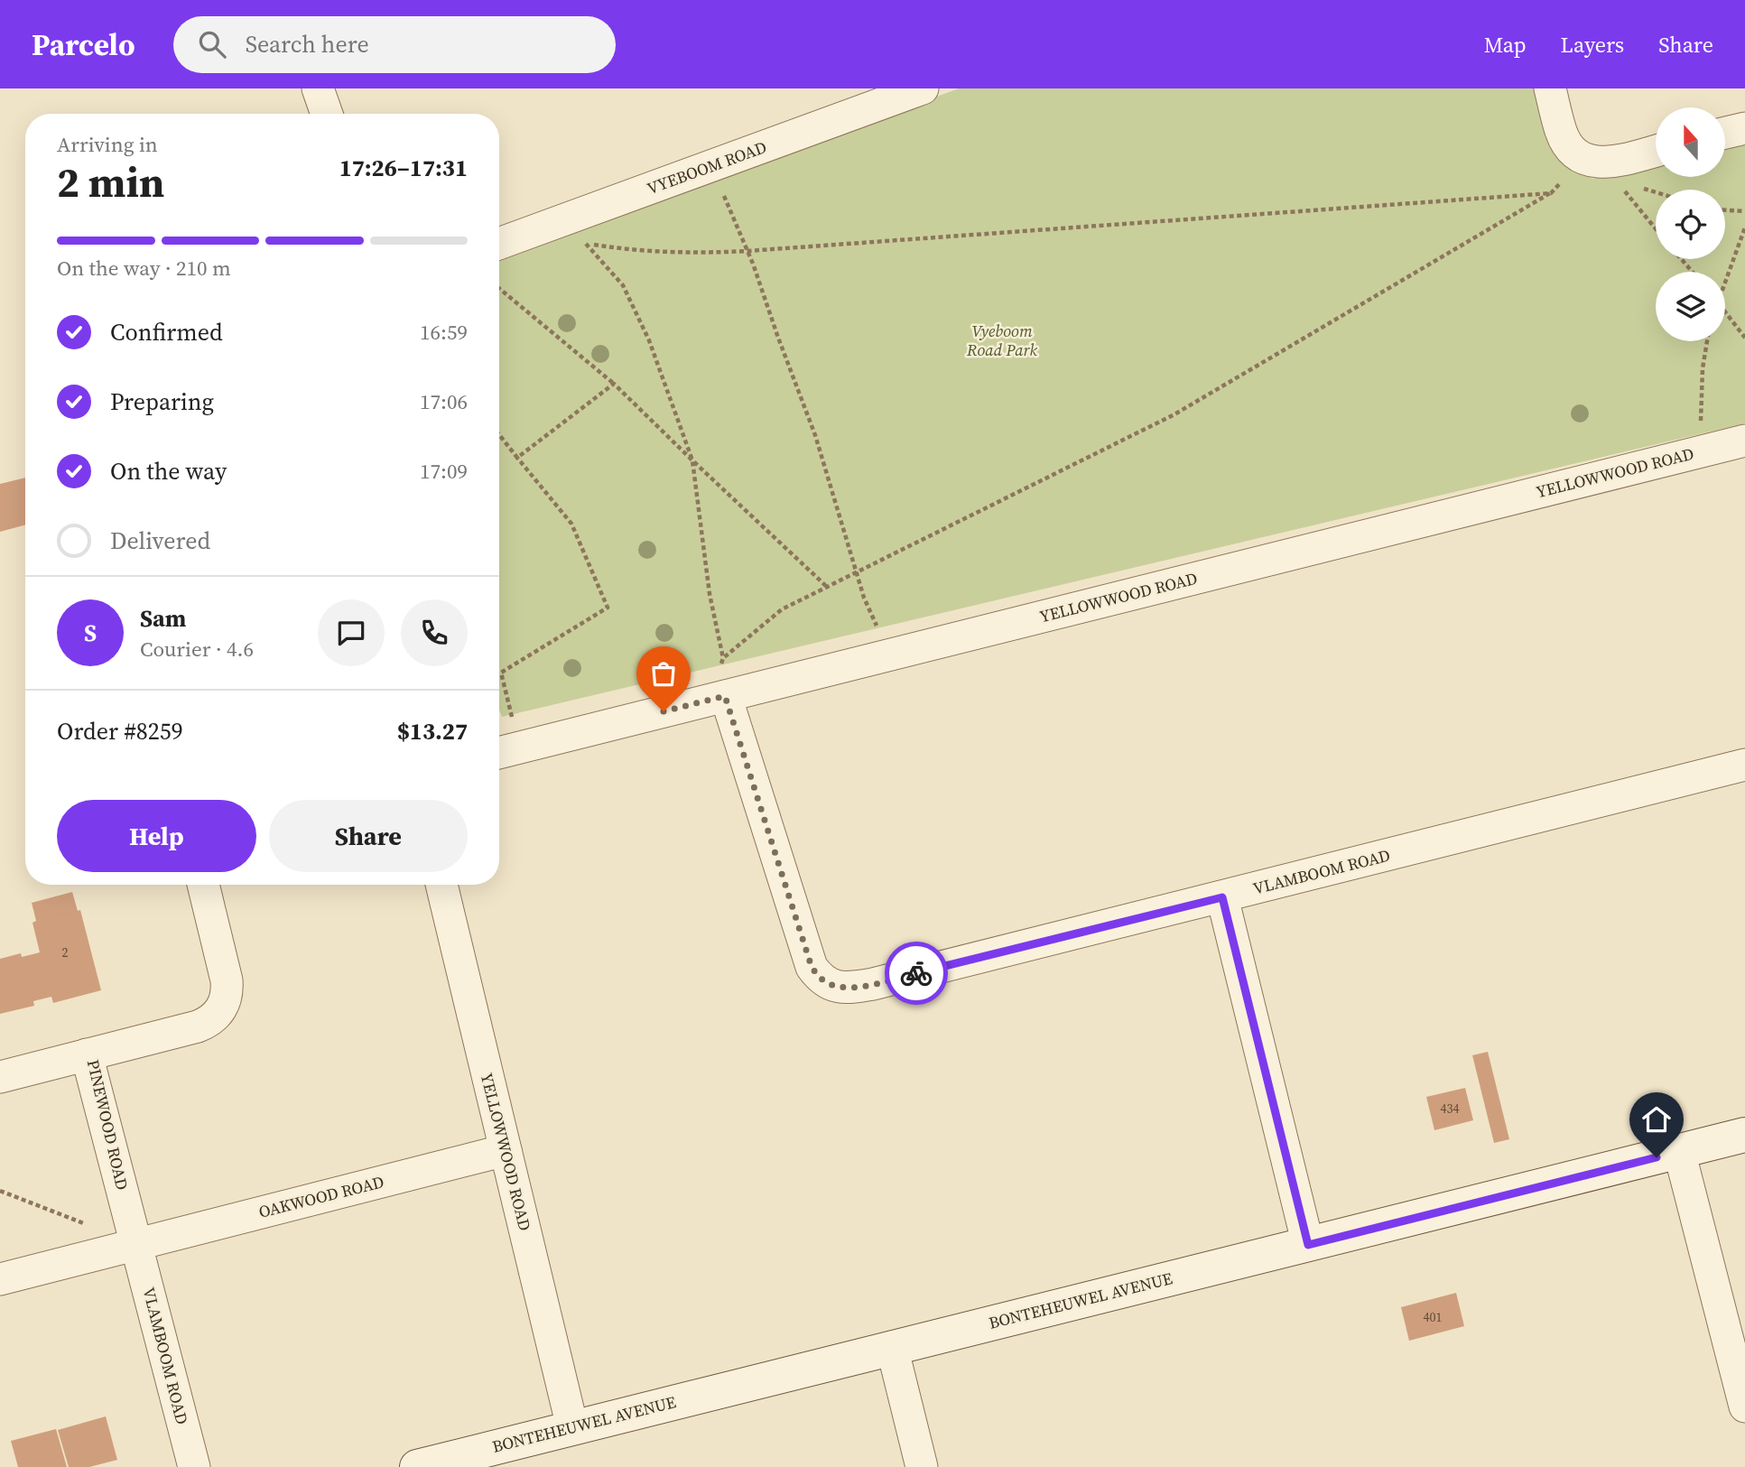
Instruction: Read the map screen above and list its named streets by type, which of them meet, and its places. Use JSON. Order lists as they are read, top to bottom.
{
  "streets": {
    "street": [
      "VYEBOOM ROAD",
      "YELLOWWOOD ROAD",
      "VLAMBOOM ROAD",
      "PINEWOOD ROAD",
      "OAKWOOD ROAD",
      "BONTEHEUWEL AVENUE"
    ]
  },
  "crossings": [
    ["YELLOWWOOD ROAD", "VLAMBOOM ROAD"],
    ["YELLOWWOOD ROAD", "OAKWOOD ROAD"],
    ["YELLOWWOOD ROAD", "BONTEHEUWEL AVENUE"],
    ["VLAMBOOM ROAD", "PINEWOOD ROAD"],
    ["VLAMBOOM ROAD", "OAKWOOD ROAD"],
    ["PINEWOOD ROAD", "OAKWOOD ROAD"]
  ],
  "parks": ["Vyeboom Road Park"],
  "house_numbers": ["2", "434", "401"],
  "north": "top",
  "page": {
    "header": "Parcelo",
    "search": "Search here",
    "nav": ["Map", "Layers", "Share"],
    "heading": ["2 min", "Arriving in", "17:26–17:31"],
    "panel": [
      "Sam",
      "Courier · 4.6",
      "Order #8259",
      "$13.27"
    ],
    "bar": "On the way · 210 m",
    "list": [
      ["Confirmed", "16:59"],
      ["Preparing", "17:06"],
      ["On the way", "17:09"],
      "Delivered"
    ],
    "round": "S",
    "buttons": ["Help", "Share"]
  }
}
